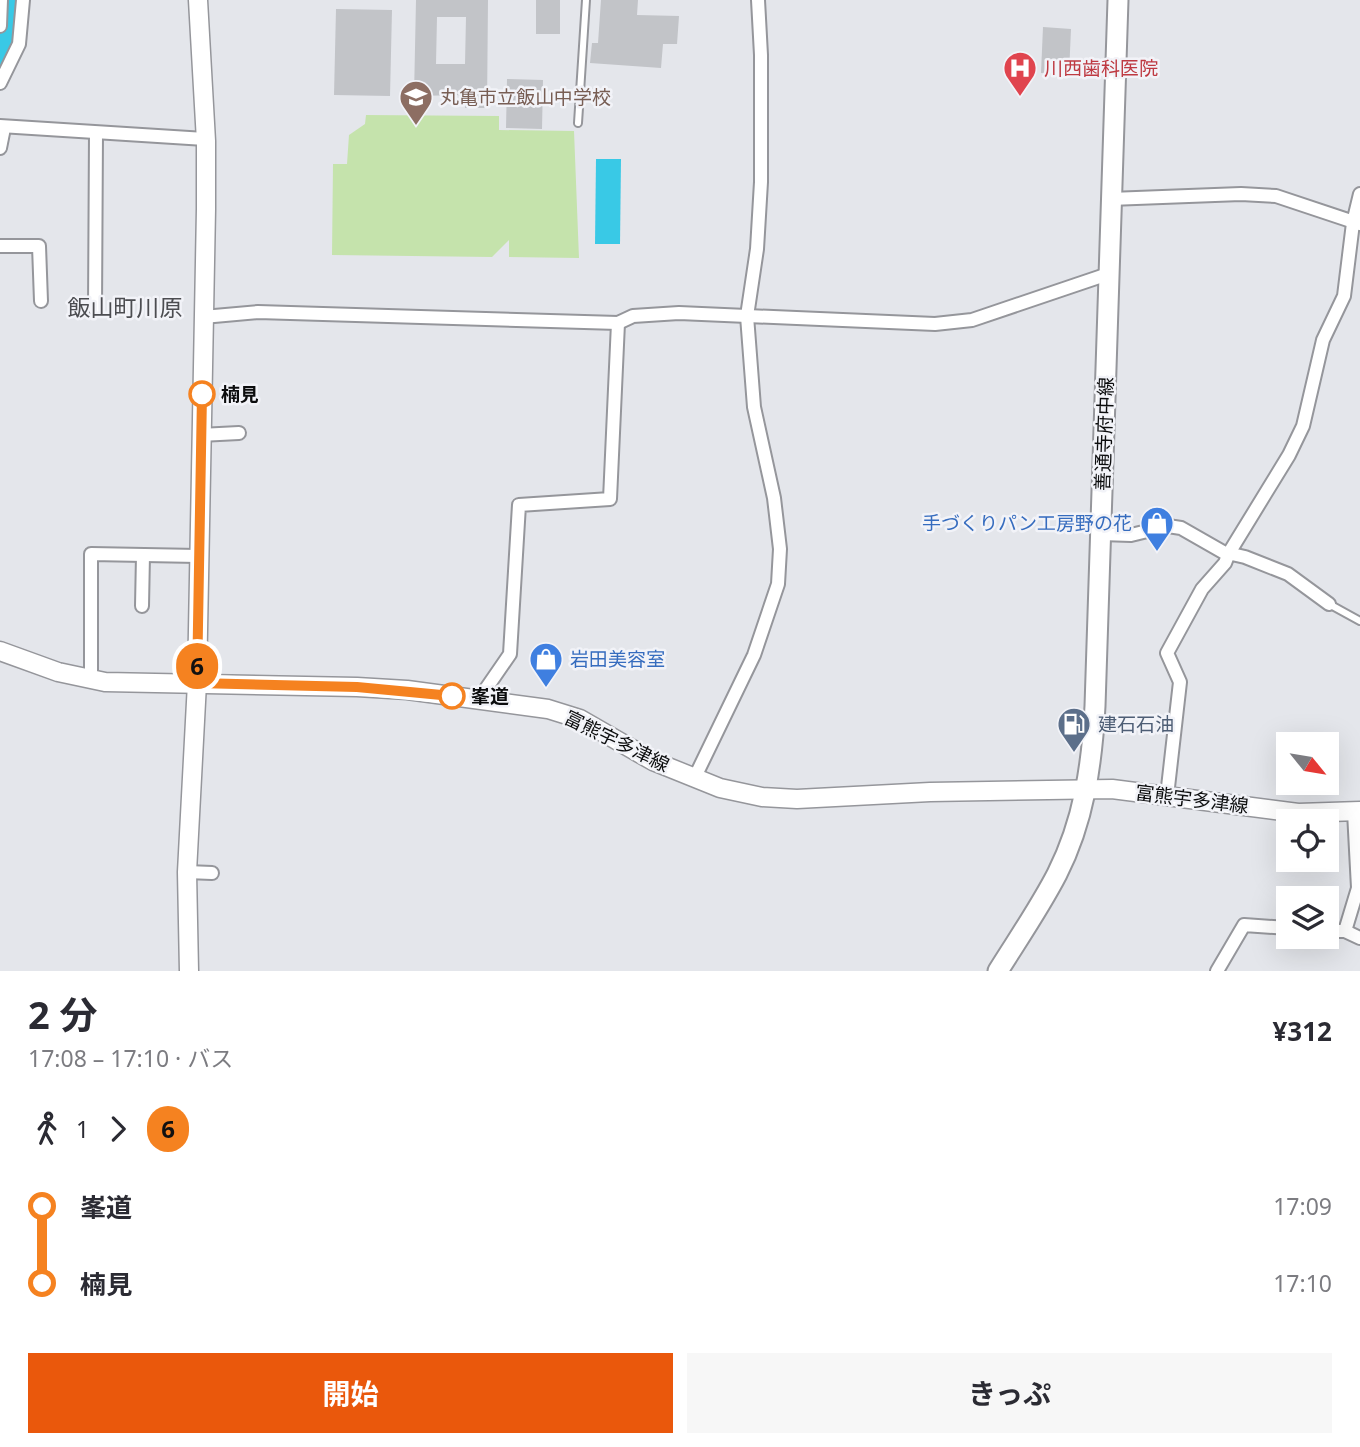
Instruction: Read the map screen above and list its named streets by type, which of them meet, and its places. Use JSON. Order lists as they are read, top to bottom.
{
  "streets": {
    "main road": ["善通寺府中線", "富熊宇多津線"]
  },
  "crossings": [
    ["善通寺府中線", "富熊宇多津線"]
  ],
  "districts": ["飯山町川原"],
  "places": {
    "hospital": ["川西歯科医院"],
    "school or university": ["丸亀市立飯山中学校"],
    "other": ["楠見", "峯道"],
    "shop": ["手づくりパン工房野の花", "岩田美容室"],
    "fuel station": ["建石石油"]
  },
  "lines": ["bus line 6"],
  "north": "bottom right",
  "page": {
    "on_map": "6",
    "heading": ["2 分", "17:08 – 17:10 · バス", "¥312"],
    "legs": ["1", "6"],
    "list": [
      {
        "name": "峯道",
        "value": "17:09"
      },
      {
        "name": "楠見",
        "value": "17:10"
      }
    ],
    "buttons": ["開始", "きっぷ"]
  }
}
